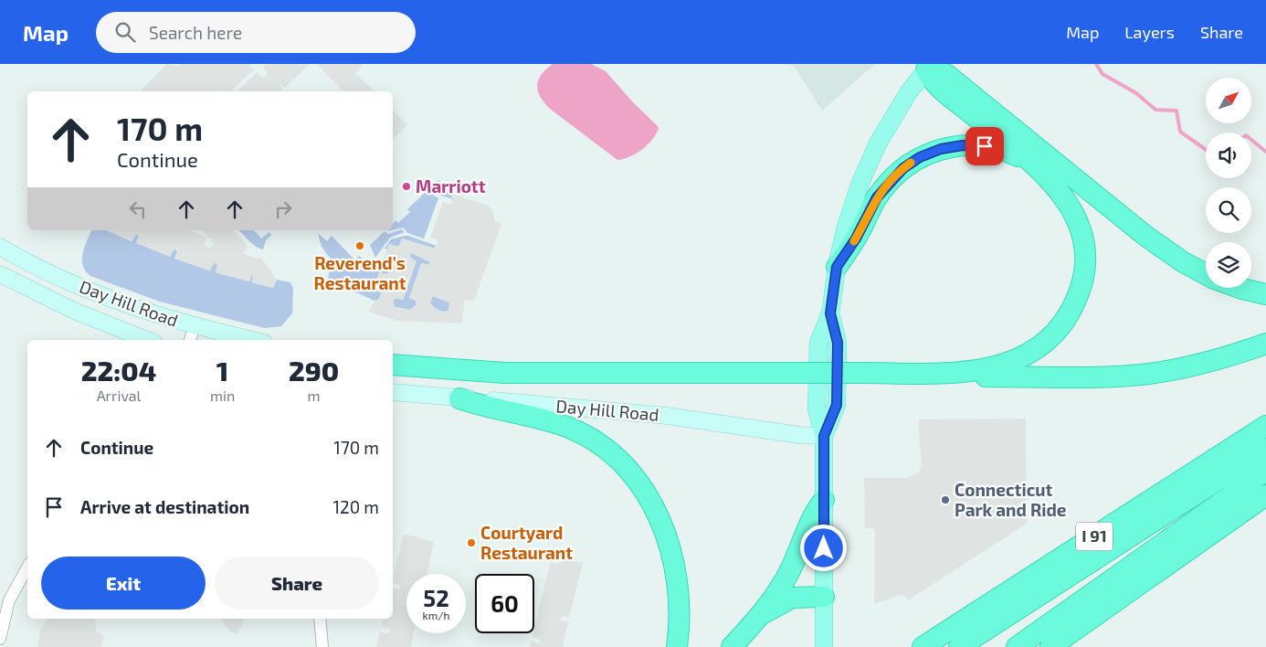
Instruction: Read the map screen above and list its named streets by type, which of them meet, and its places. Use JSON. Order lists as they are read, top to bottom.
{
  "streets": {
    "highway": ["I 91"],
    "main road": ["Day Hill Road"]
  },
  "places": [
    "Marriott",
    "Reverend's Restaurant",
    "Connecticut Park and Ride",
    "Courtyard Restaurant"
  ],
  "north": "top right",
  "page": {
    "header": "Map",
    "search": "Search here",
    "nav": ["Map", "Layers", "Share"],
    "turn": ["170 m", "Continue"],
    "eta": [
      "22:04",
      "Arrival",
      "1",
      "min",
      "290",
      "m"
    ],
    "list": [
      {
        "name": "Continue",
        "value": "170 m"
      },
      {
        "name": "Arrive at destination",
        "value": "120 m"
      }
    ],
    "buttons": ["Exit", "Share"],
    "speed": "52 km/h",
    "limit": "60"
  }
}
